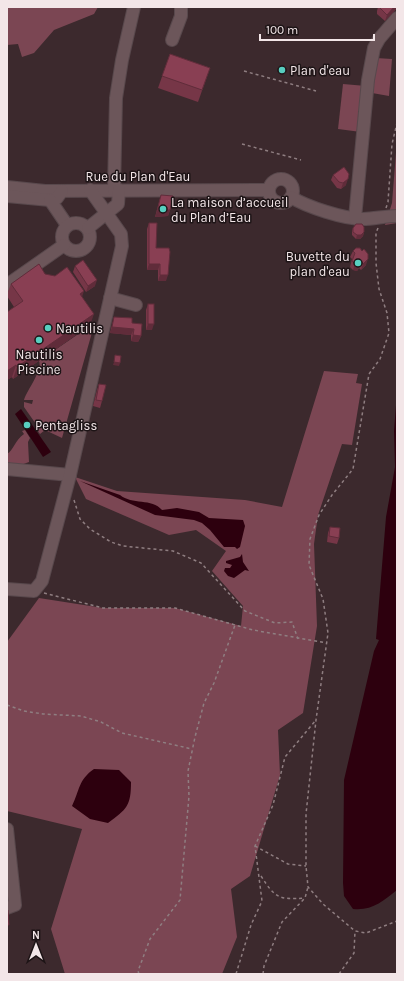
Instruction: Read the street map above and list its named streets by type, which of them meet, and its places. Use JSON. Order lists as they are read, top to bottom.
{
  "streets": {
    "street": ["Rue du Plan d'Eau"]
  },
  "places": [
    "Plan d'eau",
    "La maison d’accueil du Plan d’Eau",
    "Buvette du plan d'eau",
    "Nautilis",
    "Nautilis Piscine",
    "Pentagliss"
  ],
  "scale_bar": "100 m",
  "north": "top"
}
